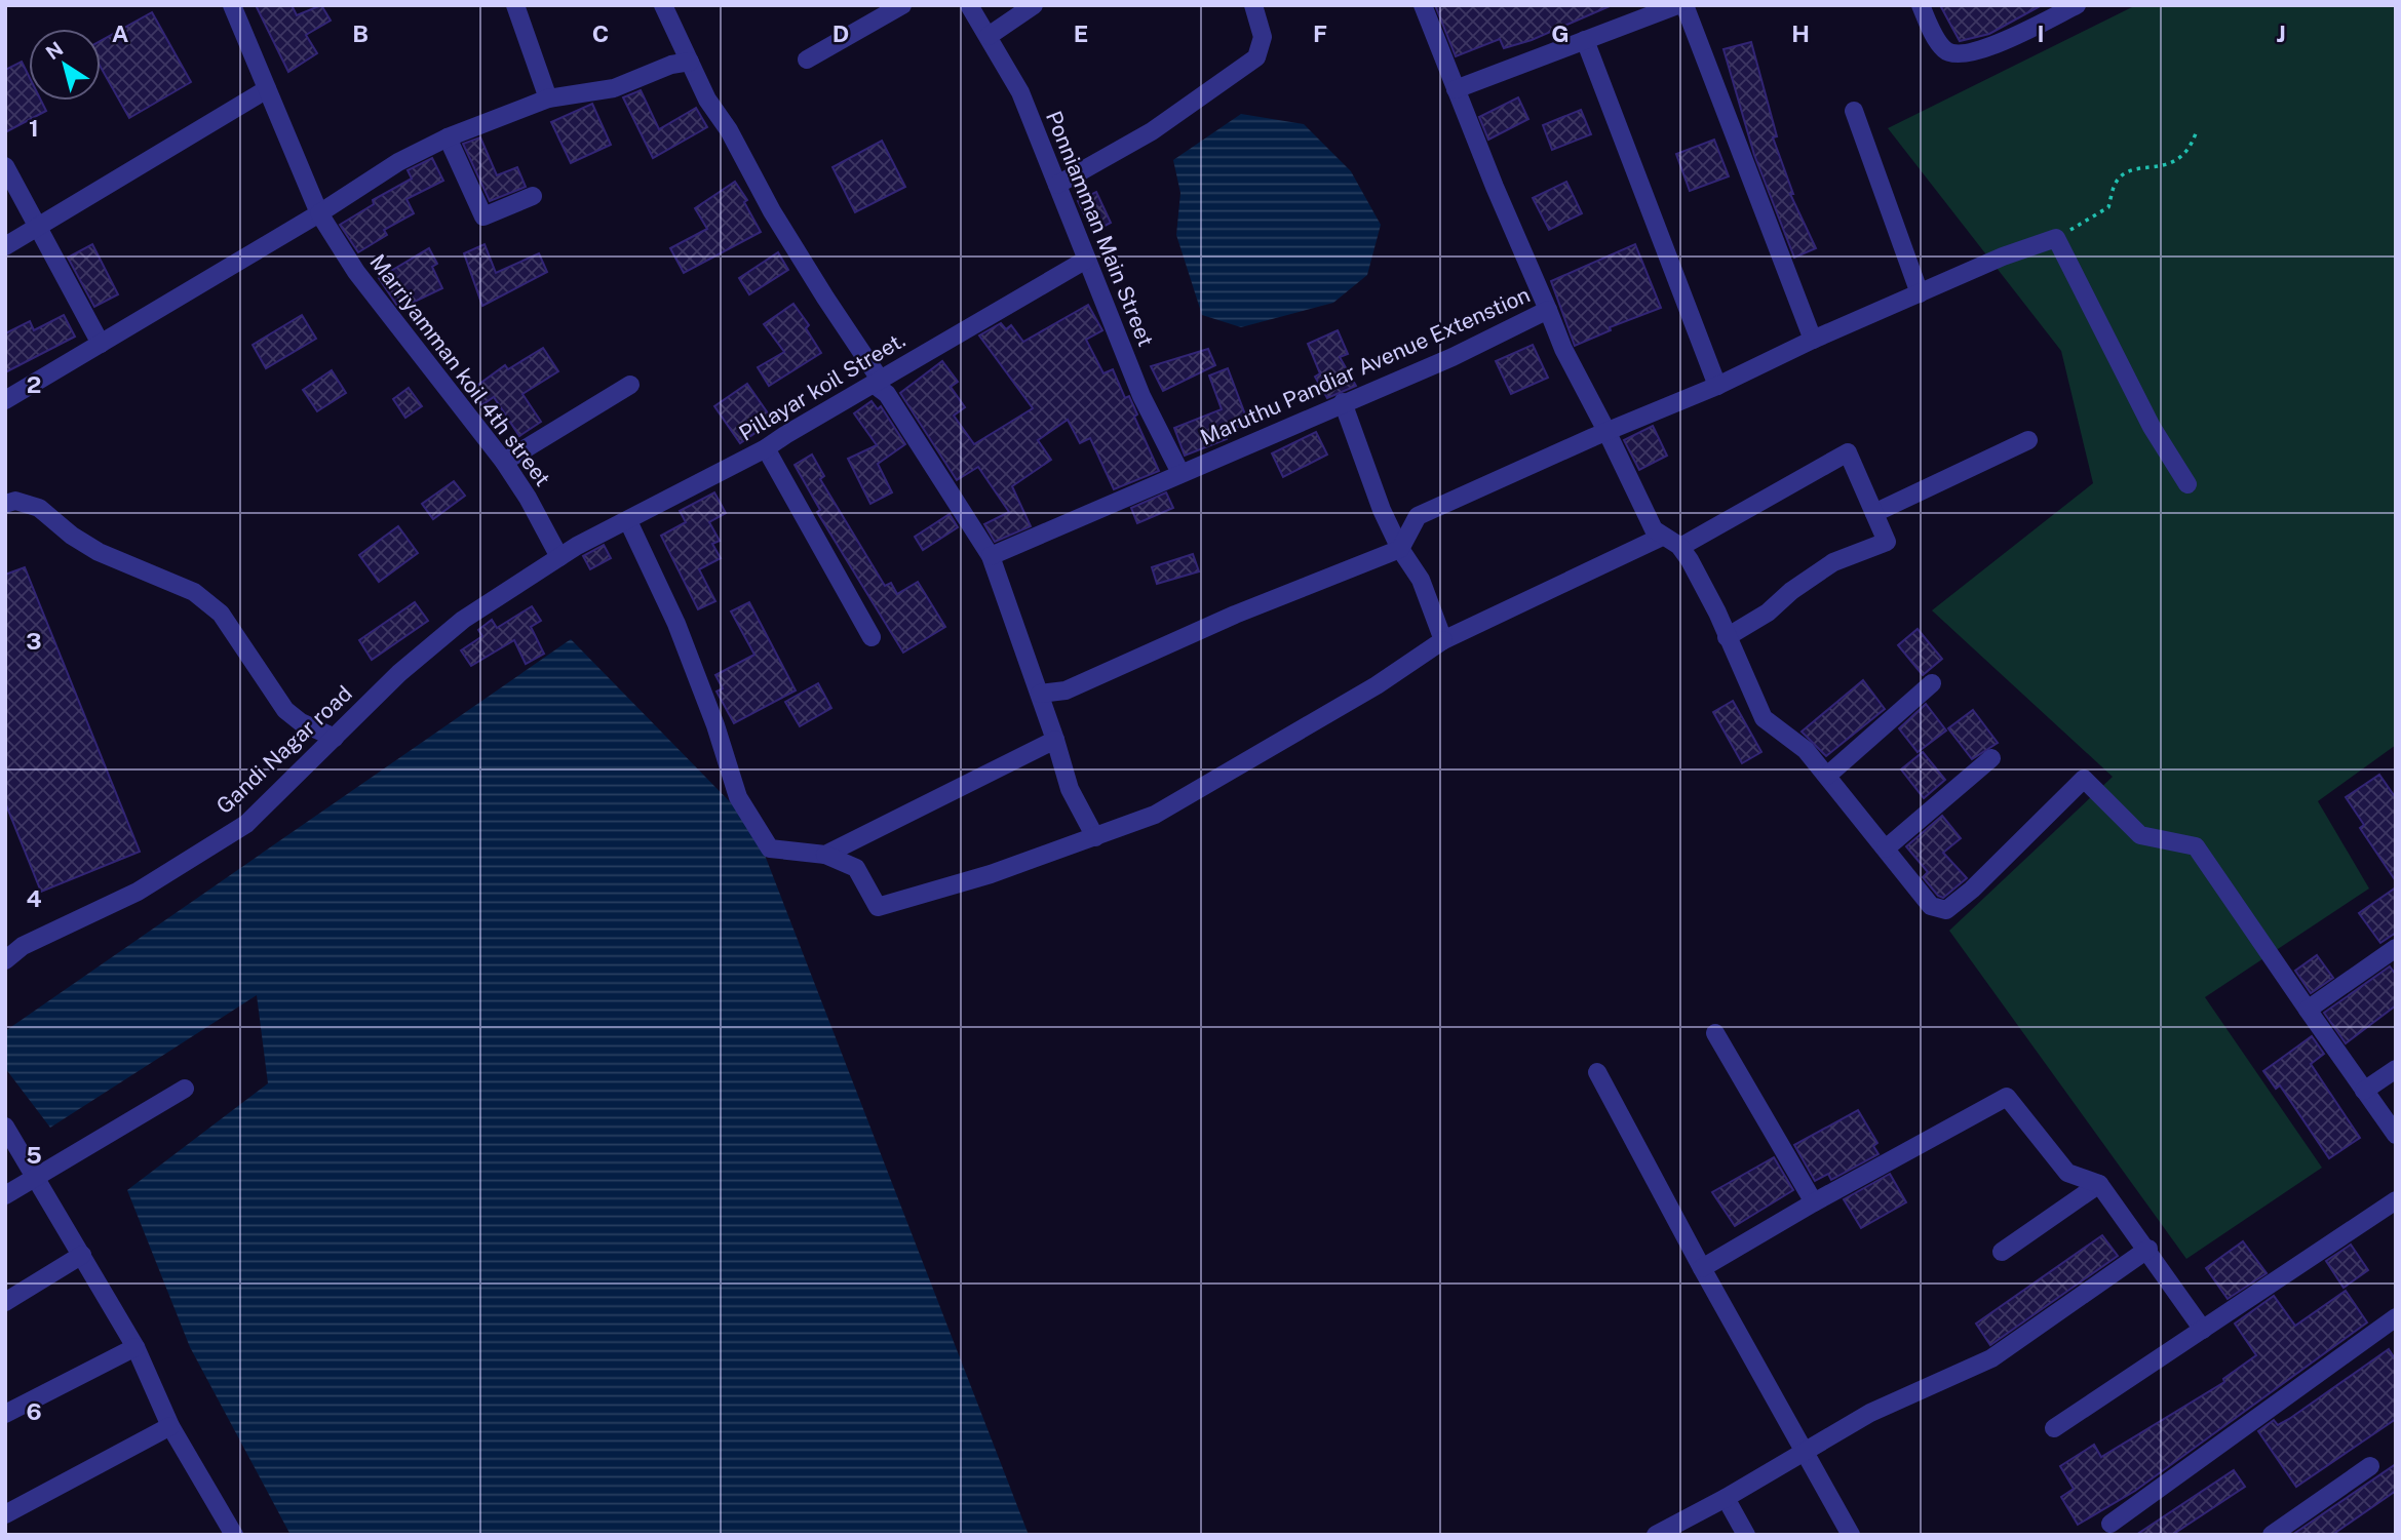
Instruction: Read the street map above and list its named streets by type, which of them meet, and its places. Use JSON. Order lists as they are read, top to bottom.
{
  "streets": {
    "street": [
      "Ponniamman Main Street",
      "Maruthu Pandiar Avenue Extenstion",
      "Marriyamman koil 4th street",
      "Pillayar koil Street.",
      "Gandi Nagar road"
    ]
  },
  "crossings": [
    ["Ponniamman Main Street", "Maruthu Pandiar Avenue Extenstion"],
    ["Ponniamman Main Street", "Pillayar koil Street."],
    ["Marriyamman koil 4th street", "Gandi Nagar road"],
    ["Pillayar koil Street.", "Gandi Nagar road"]
  ],
  "north": "top left",
  "grid": {
    "columns": [
      "A",
      "B",
      "C",
      "D",
      "E",
      "F",
      "G",
      "H",
      "I",
      "J"
    ],
    "rows": [
      "1",
      "2",
      "3",
      "4",
      "5",
      "6"
    ]
  }
}
